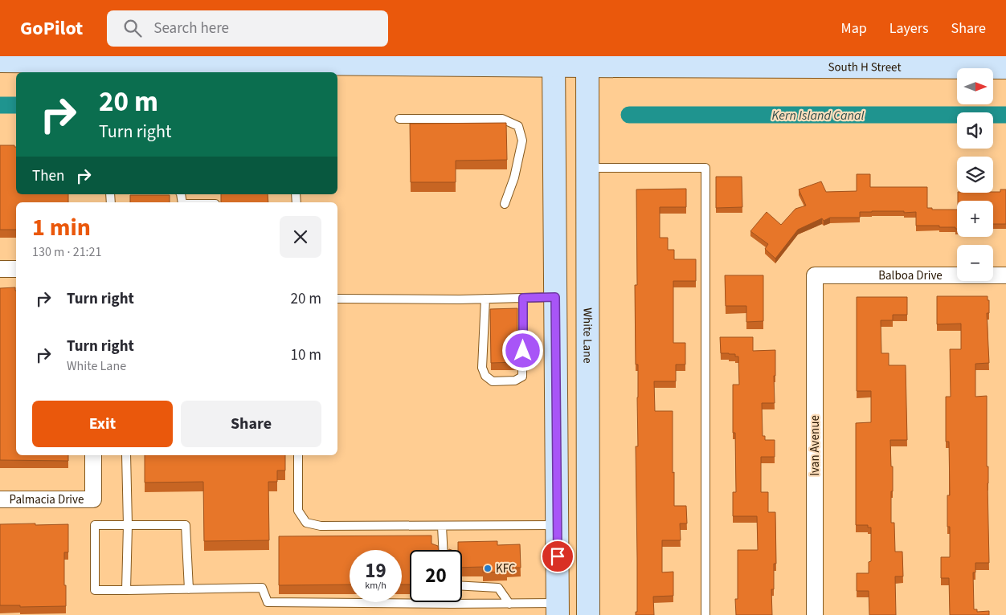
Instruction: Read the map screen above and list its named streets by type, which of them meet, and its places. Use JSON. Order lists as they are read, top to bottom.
{
  "streets": {
    "main road": ["South H Street", "White Lane"],
    "street": ["Balboa Drive", "Ivan Avenue", "Palmacia Drive"]
  },
  "crossings": [
    ["South H Street", "White Lane"],
    ["Balboa Drive", "Ivan Avenue"]
  ],
  "water": ["Kern Island Canal"],
  "places": ["KFC"],
  "north": "right",
  "page": {
    "header": "GoPilot",
    "search": "Search here",
    "nav": ["Map", "Layers", "Share"],
    "map_buttons": ["+", "−"],
    "turn": ["20 m", "Turn right"],
    "then": "Then",
    "heading": ["1 min", "130 m · 21:21"],
    "list": [
      {
        "name": "Turn right",
        "value": "20 m"
      },
      {
        "name": "Turn right",
        "note": "White Lane",
        "value": "10 m"
      }
    ],
    "buttons": ["Exit", "Share"],
    "speed": "19 km/h",
    "limit": "20"
  }
}
